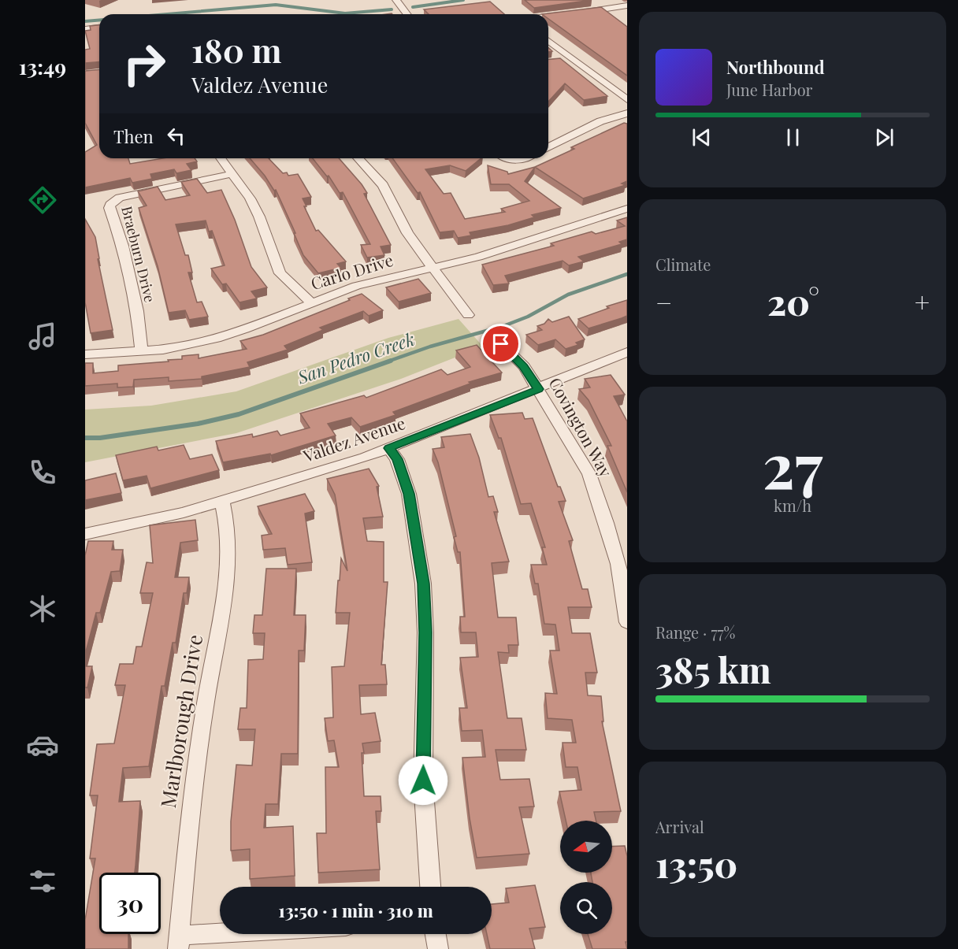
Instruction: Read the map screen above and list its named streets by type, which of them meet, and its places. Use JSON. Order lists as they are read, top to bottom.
{
  "streets": {
    "street": [
      "Braeburn Drive",
      "Carlo Drive",
      "Covington Way",
      "Valdez Avenue",
      "Marlborough Drive"
    ]
  },
  "crossings": [
    ["Braeburn Drive", "Carlo Drive"],
    ["Covington Way", "Valdez Avenue"],
    ["Valdez Avenue", "Marlborough Drive"]
  ],
  "water": ["San Pedro Creek"],
  "north": "left",
  "page": {
    "tabs": "13:49",
    "turn": ["180 m", "Valdez Avenue"],
    "song": ["Northbound", "June Harbor"],
    "then": "Then",
    "tile": [
      "Climate",
      ["27", "km/h"],
      ["Range · 77%", "385 km"],
      ["Arrival", "13:50"]
    ],
    "heat": ["−", "20°", "+"],
    "limit": "30",
    "trip": "13:50 · 1 min · 310 m"
  }
}
